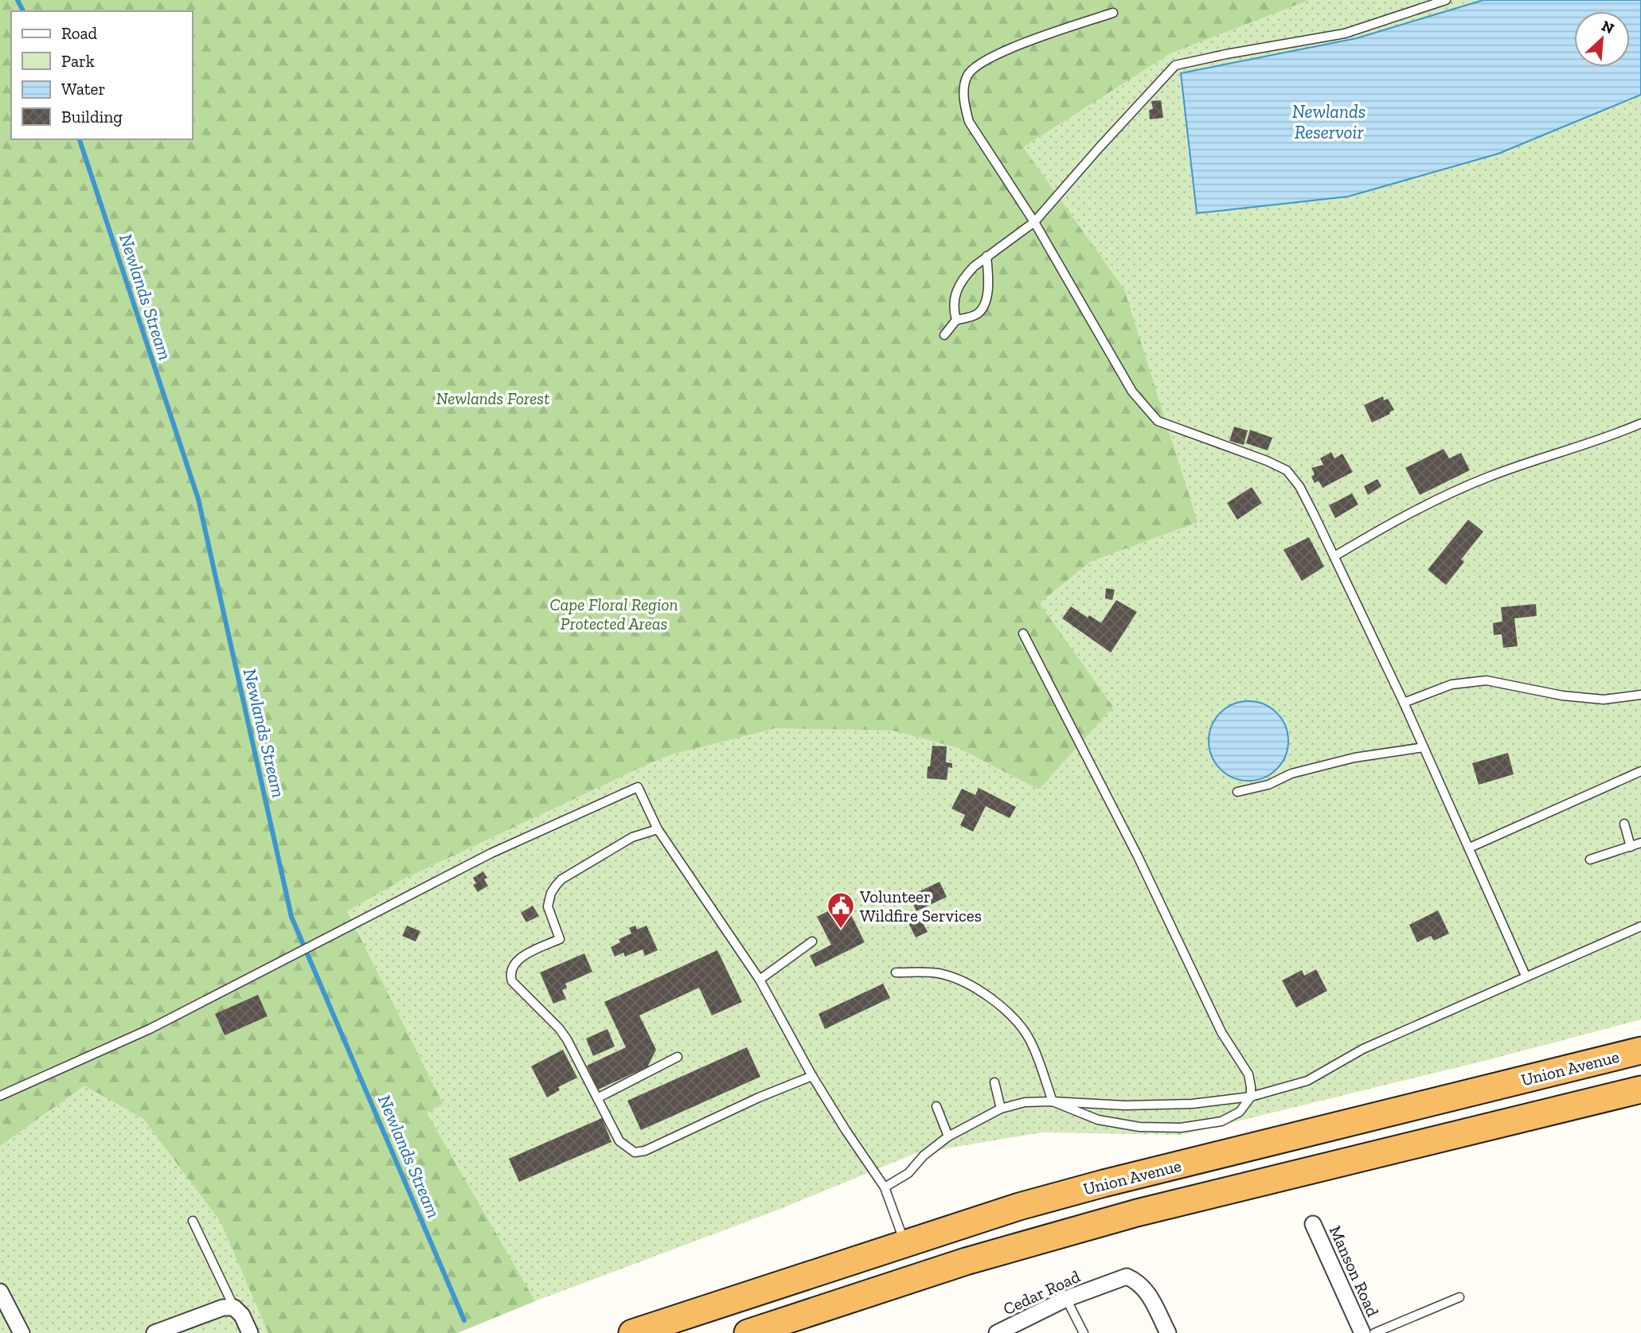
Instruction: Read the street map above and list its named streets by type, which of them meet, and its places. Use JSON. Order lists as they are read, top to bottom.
{
  "streets": {
    "highway": ["Union Avenue"],
    "street": ["Manson Road", "Cedar Road"]
  },
  "water": ["Newlands Reservoir", "Newlands Stream"],
  "parks": ["Newlands Forest", "Cape Floral Region Protected Areas"],
  "places": {
    "public building": ["Volunteer Wildfire Services"]
  },
  "legend": [
    "Road",
    "Park",
    "Water",
    "Building"
  ],
  "north": "top right"
}
